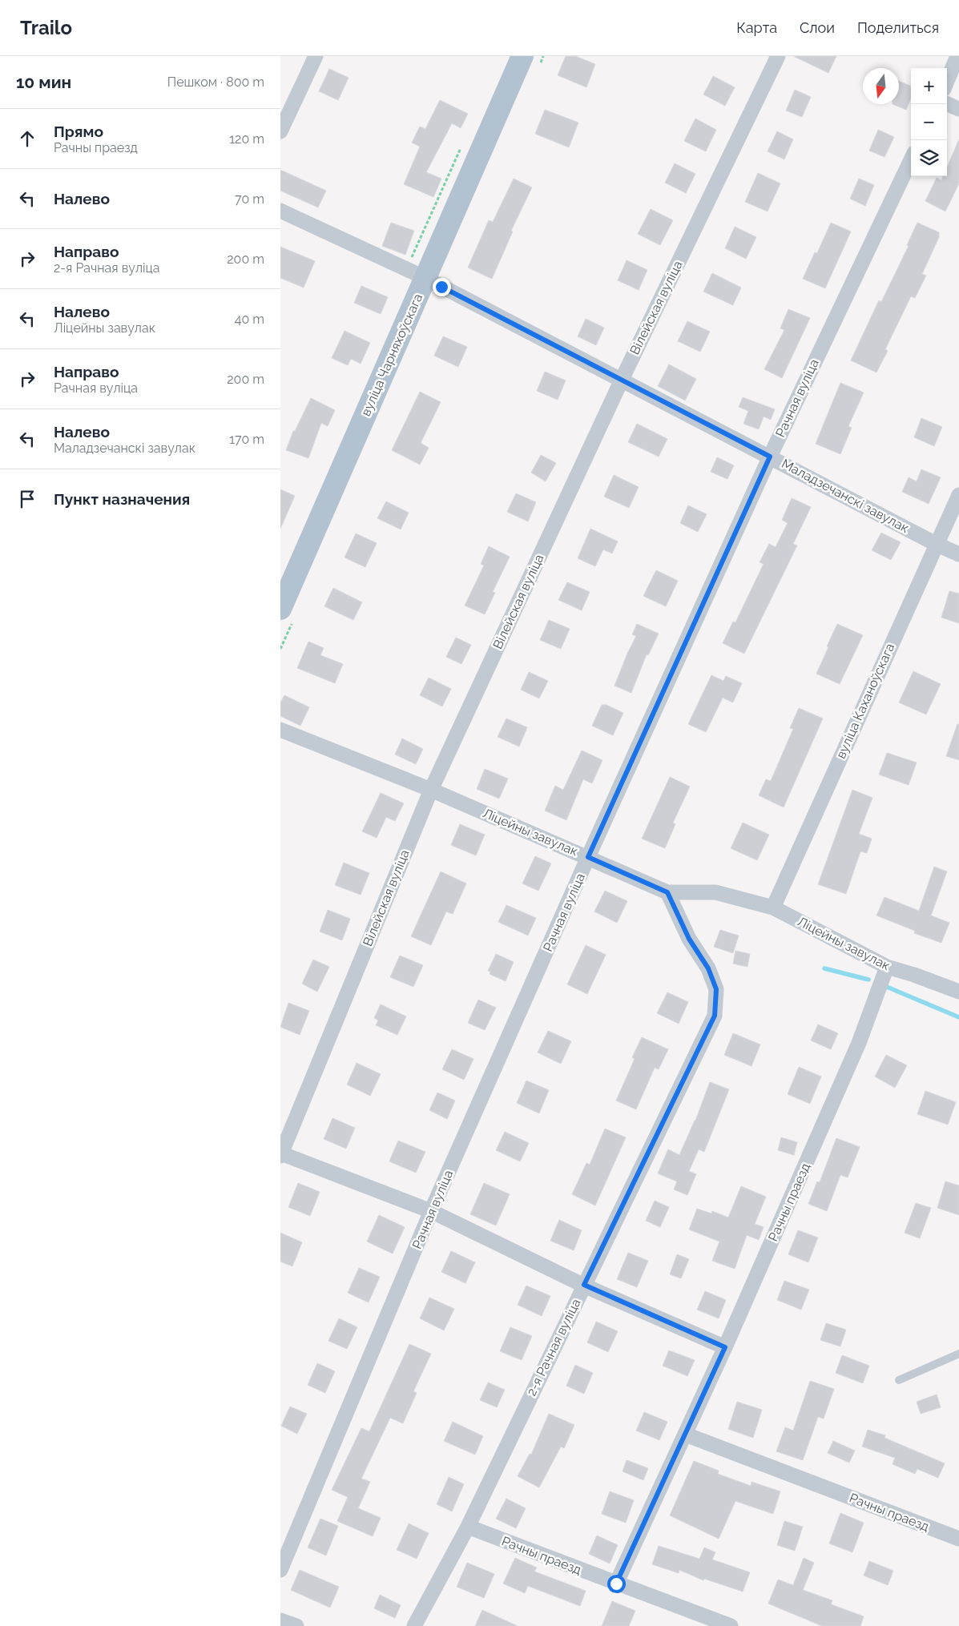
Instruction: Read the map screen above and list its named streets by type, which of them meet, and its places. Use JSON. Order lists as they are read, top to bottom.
{
  "streets": {
    "main road": ["вуліца Чарняхоўскага"],
    "street": [
      "Вілейская вуліца",
      "Рачная вуліца",
      "Маладзечанскі завулак",
      "вуліца Каханоўскага",
      "Ліцейны завулак",
      "Рачны праезд",
      "2-я Рачная вуліца"
    ]
  },
  "crossings": [
    ["Вілейская вуліца", "Маладзечанскі завулак"],
    ["Вілейская вуліца", "Ліцейны завулак"],
    ["вуліца Чарняхоўскага", "Маладзечанскі завулак"],
    ["Рачная вуліца", "Маладзечанскі завулак"],
    ["Рачная вуліца", "Ліцейны завулак"],
    ["Маладзечанскі завулак", "вуліца Каханоўскага"],
    ["вуліца Каханоўскага", "Ліцейны завулак"],
    ["Ліцейны завулак", "Рачны праезд"],
    ["Ліцейны завулак", "2-я Рачная вуліца"],
    ["Рачны праезд", "2-я Рачная вуліца"]
  ],
  "north": "bottom",
  "page": {
    "header": "Trailo",
    "nav": ["Карта", "Слои", "Поделиться"],
    "heading": ["10 мин", "Пешком · 800 m"],
    "map_buttons": ["+", "−"],
    "list": [
      ["Прямо", "Рачны праезд", "120 m"],
      ["Налево", "70 m"],
      ["Направо", "2-я Рачная вуліца", "200 m"],
      ["Налево", "Ліцейны завулак", "40 m"],
      ["Направо", "Рачная вуліца", "200 m"],
      ["Налево", "Маладзечанскі завулак", "170 m"],
      "Пункт назначения"
    ]
  }
}
